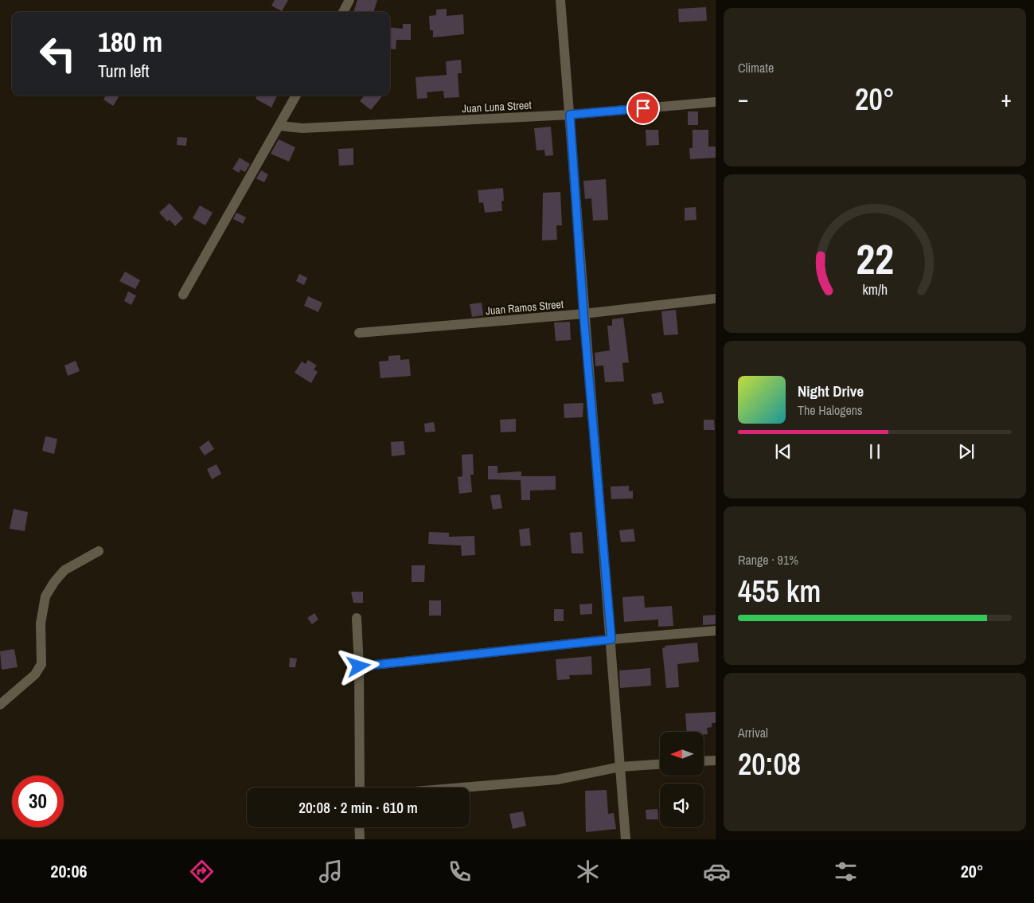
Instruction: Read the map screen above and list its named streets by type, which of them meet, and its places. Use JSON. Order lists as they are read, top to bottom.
{
  "streets": {
    "street": ["Juan Luna Street", "Juan Ramos Street"]
  },
  "north": "left",
  "page": {
    "tile": [
      "Climate",
      ["Range · 91%", "455 km"],
      ["Arrival", "20:08"]
    ],
    "turn": ["180 m", "Turn left"],
    "heat": ["−", "20°", "+"],
    "song": ["Night Drive", "The Halogens"],
    "limit": "30",
    "trip": "20:08 · 2 min · 610 m",
    "tabs": ["20:06", "20°"],
    "gauge": ["22", "km/h"]
  }
}
